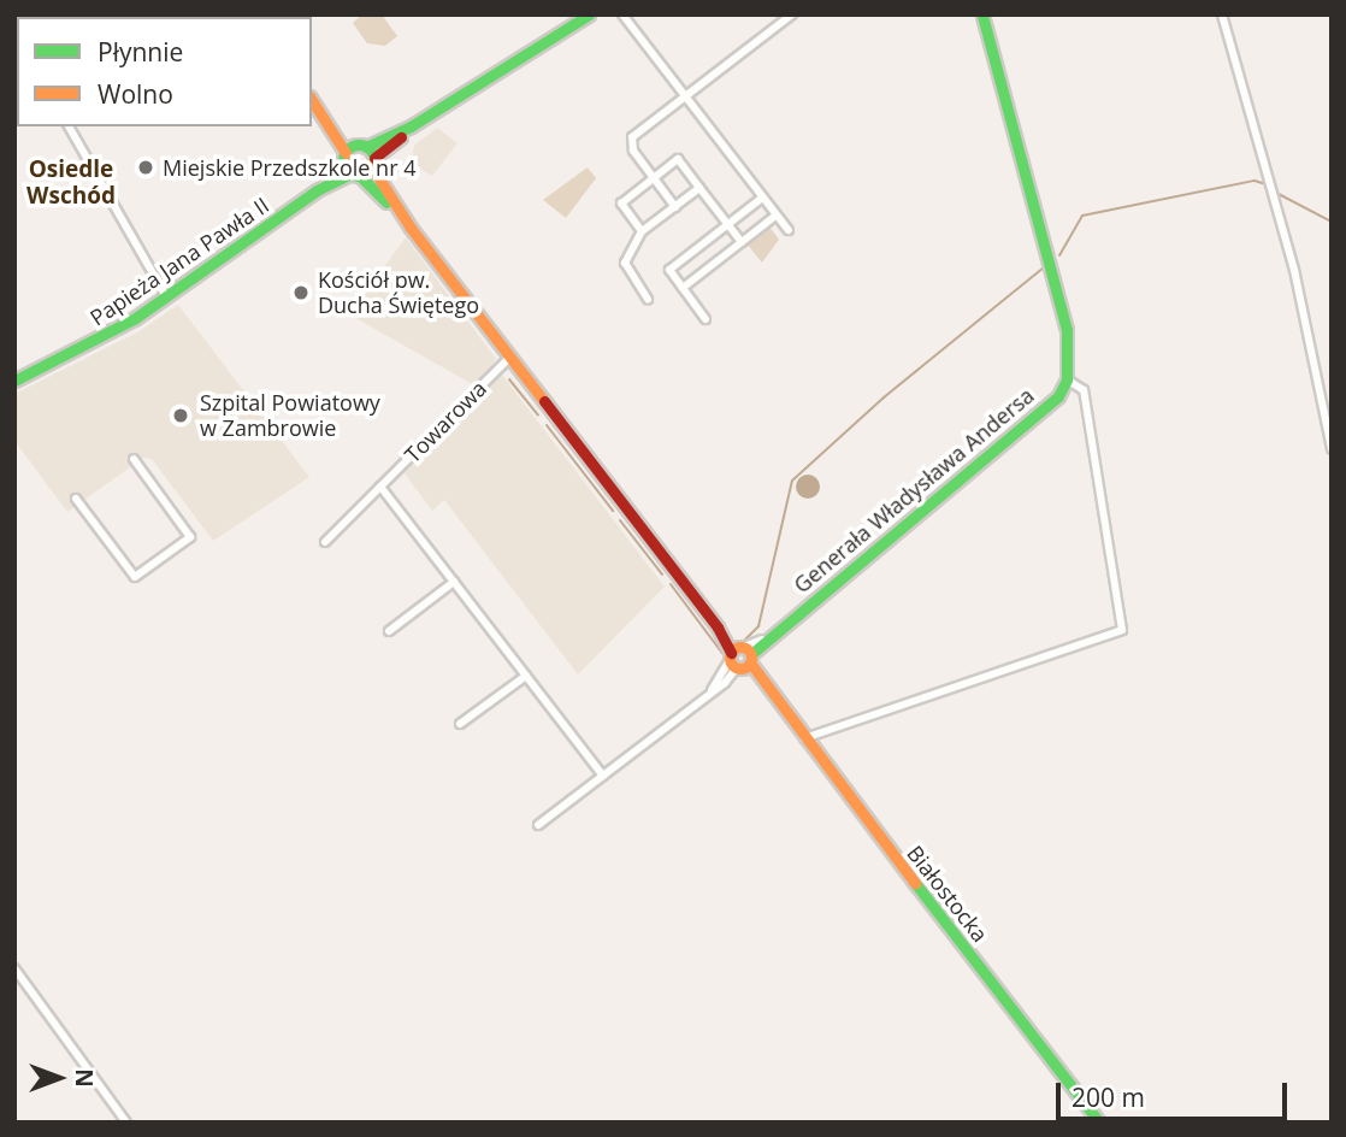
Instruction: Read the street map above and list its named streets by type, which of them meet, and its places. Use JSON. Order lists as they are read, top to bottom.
{
  "streets": {
    "street": [
      "Papieża Jana Pawła II",
      "Towarowa",
      "Generała Władysława Andersa",
      "Białostocka"
    ]
  },
  "crossings": [
    ["Papieża Jana Pawła II", "Białostocka"],
    ["Towarowa", "Białostocka"],
    ["Generała Władysława Andersa", "Białostocka"]
  ],
  "districts": ["Osiedle Wschód"],
  "places": ["Miejskie Przedszkole nr 4", "Kościół pw. Ducha Świętego", "Szpital Powiatowy w Zambrowie"],
  "legend": ["Płynnie", "Wolno"],
  "scale_bar": "200 m",
  "north": "right"
}
